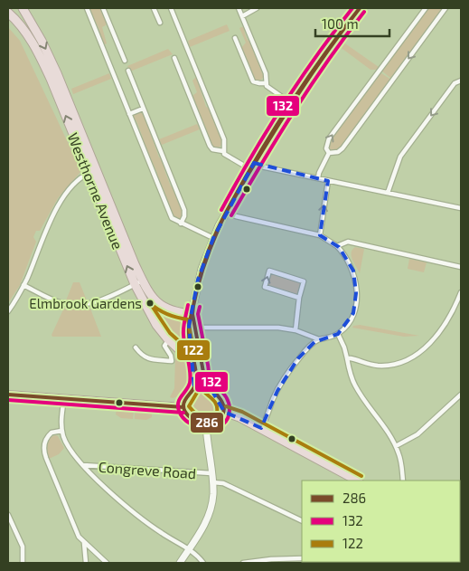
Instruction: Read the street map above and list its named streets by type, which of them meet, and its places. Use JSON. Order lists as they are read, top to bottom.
{
  "streets": {
    "highway": ["Westhorne Avenue"],
    "street": ["Congreve Road"]
  },
  "places": ["Elmbrook Gardens"],
  "lines": ["transit line 286", "transit line 132", "transit line 122"],
  "legend": ["286", "132", "122"],
  "scale_bar": "100 m"
}
